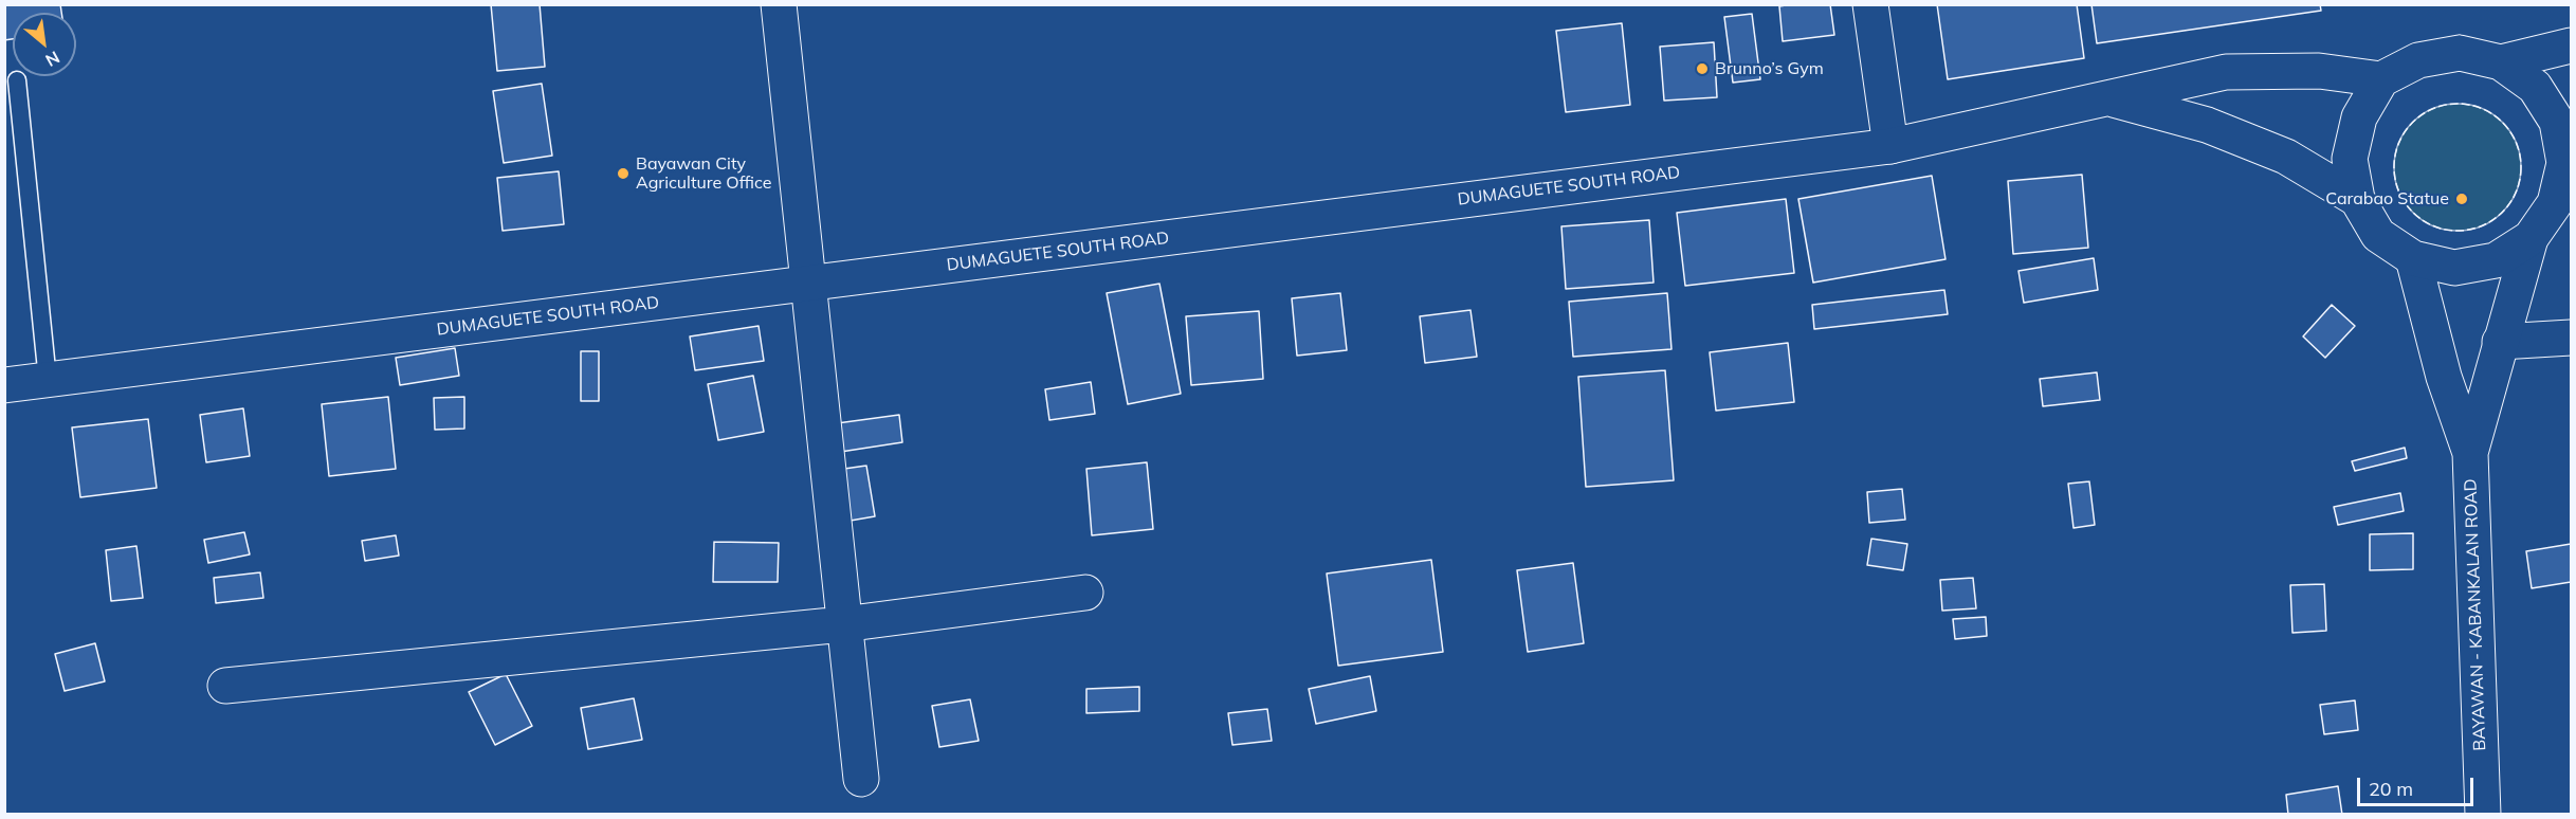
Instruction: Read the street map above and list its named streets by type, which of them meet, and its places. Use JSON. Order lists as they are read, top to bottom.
{
  "streets": {
    "main road": ["DUMAGUETE SOUTH ROAD", "BAYAWAN - KABANKALAN ROAD"]
  },
  "crossings": [
    ["DUMAGUETE SOUTH ROAD", "BAYAWAN - KABANKALAN ROAD"]
  ],
  "places": ["Brunno’s Gym", "Bayawan City Agriculture Office", "Carabao Statue"],
  "scale_bar": "20 m",
  "north": "bottom right"
}
